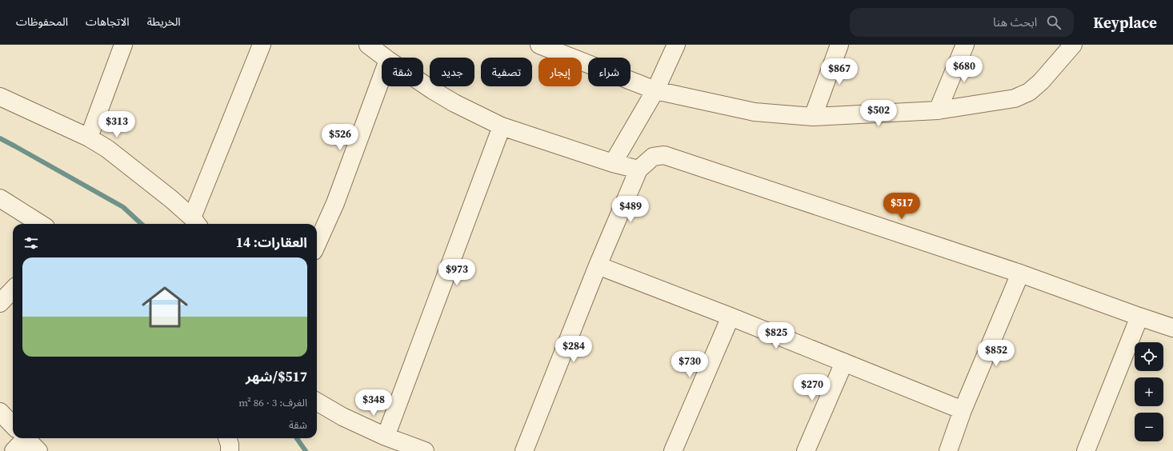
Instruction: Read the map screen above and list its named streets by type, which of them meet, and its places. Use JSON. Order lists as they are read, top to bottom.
{
  "page": {
    "header": "Keyplace",
    "search": "ابحث هنا",
    "nav": ["الخريطة", "الاتجاهات", "المحفوظات"],
    "price": [
      "$680",
      "$867",
      "$502",
      "$313",
      "$526",
      "$517",
      "$489",
      "$973",
      "$825",
      "$284",
      "$852",
      "$730",
      "$270",
      "$348"
    ],
    "chip": [
      "شراء",
      "إيجار",
      "تصفية",
      "جديد",
      "شقة"
    ],
    "heading": "العقارات: 14",
    "list": [
      {
        "name": "$517/شهر",
        "note": "الغرف: 3 · 86 m² · شقة"
      }
    ],
    "map_buttons": ["+", "−"]
  }
}
